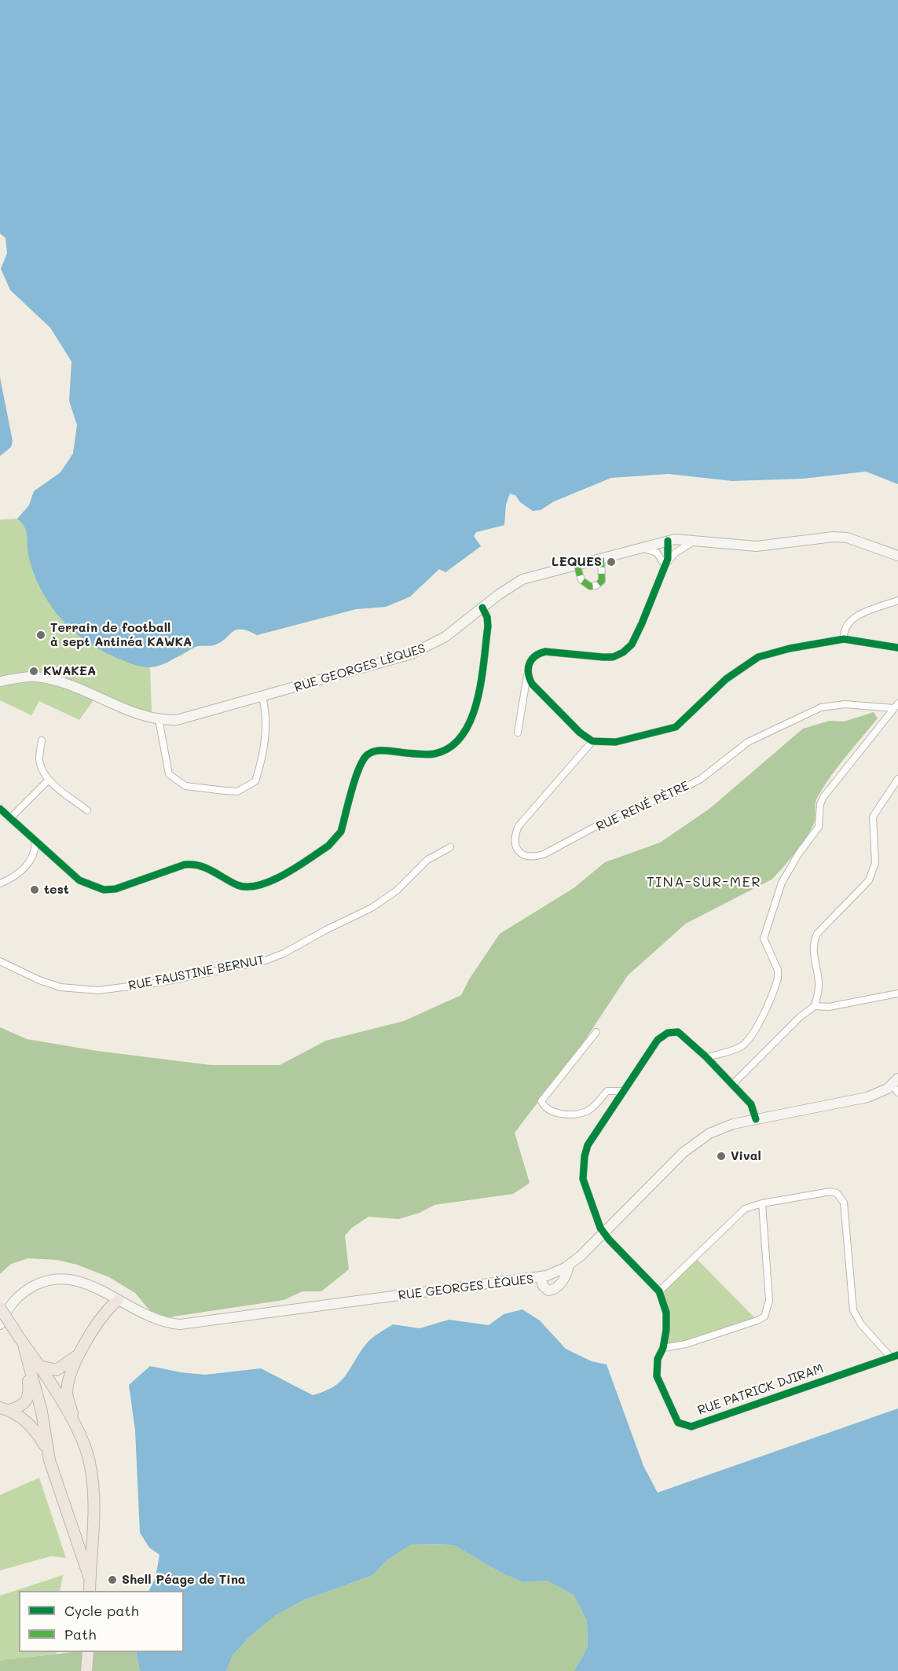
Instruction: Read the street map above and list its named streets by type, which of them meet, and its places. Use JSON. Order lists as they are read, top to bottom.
{
  "streets": {
    "main road": ["RUE GEORGES LÈQUES"],
    "street": ["RUE RENÉ PÈTRE", "RUE FAUSTINE BERNUT", "RUE PATRICK DJIRAM"]
  },
  "crossings": [
    ["RUE GEORGES LÈQUES", "RUE PATRICK DJIRAM"]
  ],
  "districts": ["TINA-SUR-MER"],
  "places": [
    "LEQUES",
    "Terrain de football à sept Antinéa KAWKA",
    "KWAKEA",
    "test",
    "Vival",
    "Shell Péage de Tina"
  ],
  "legend": ["Cycle path", "Path"]
}
